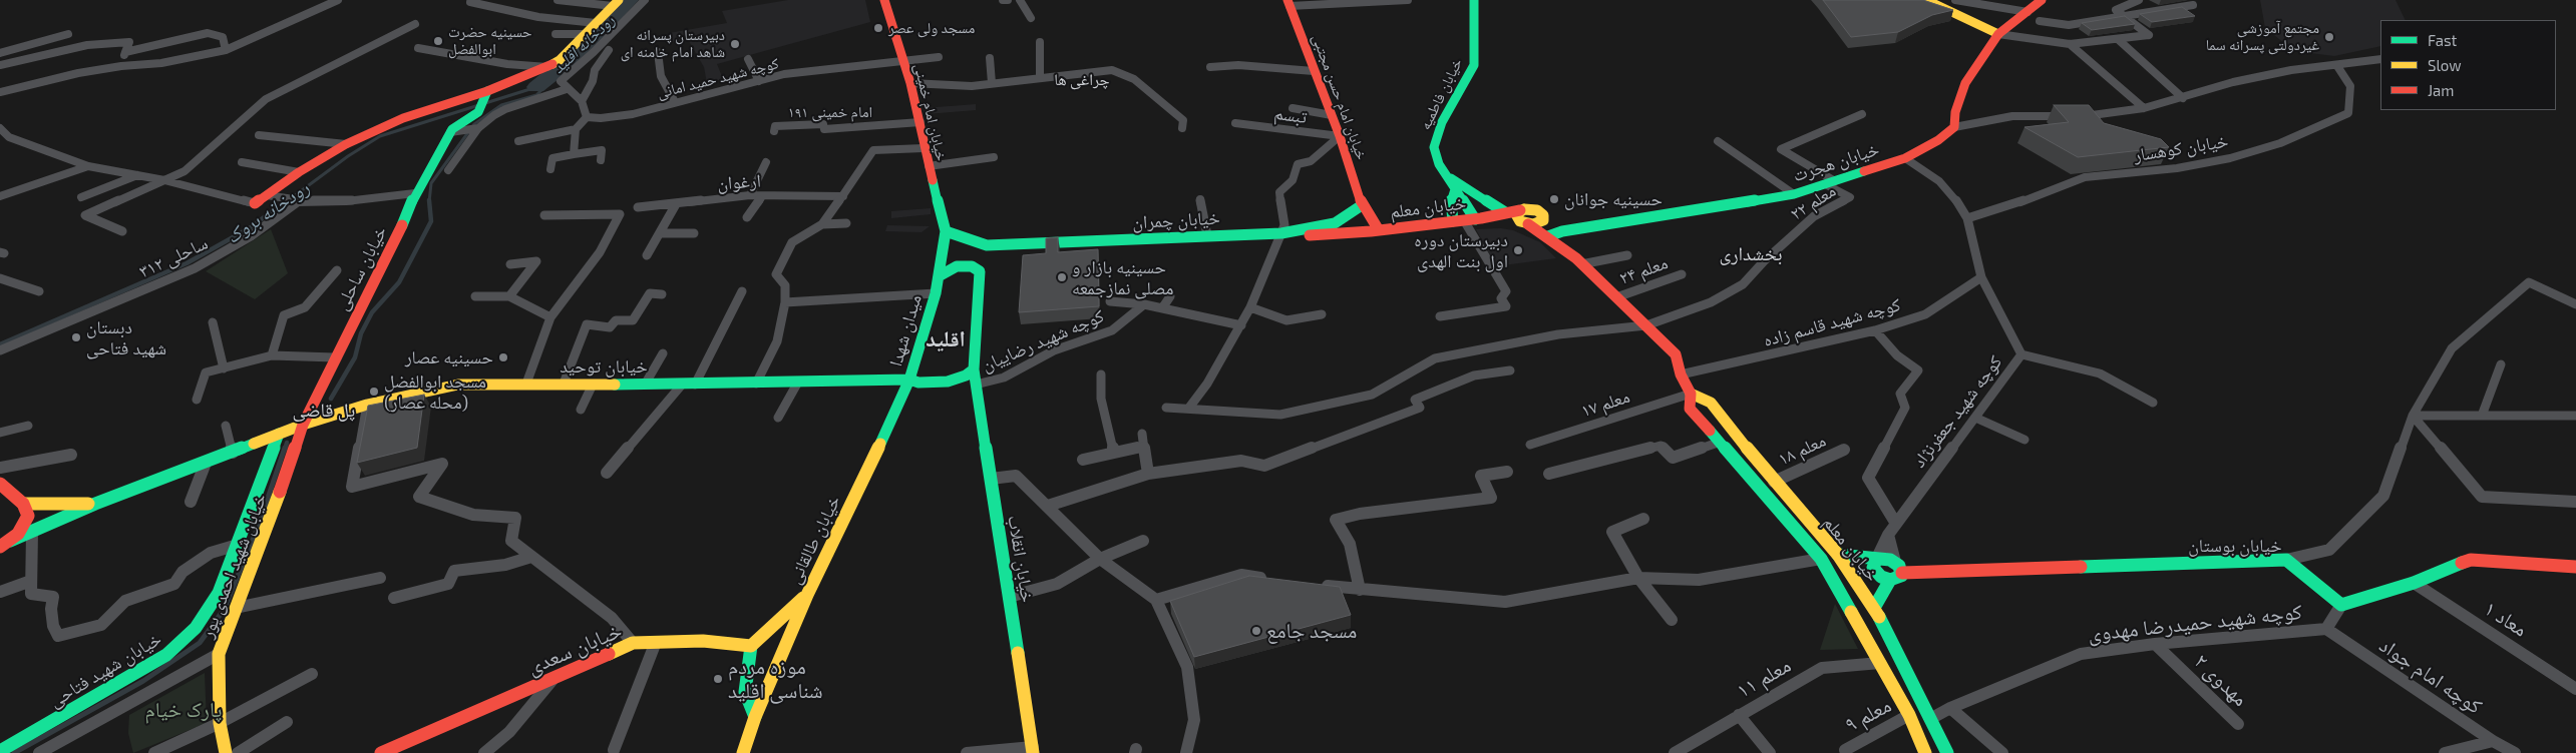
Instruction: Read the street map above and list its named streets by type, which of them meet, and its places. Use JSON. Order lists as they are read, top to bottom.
{
  "streets": {
    "main road": [
      "خیابان فاطمیه",
      "خیابان امام حسن مجتبی",
      "خیابان امام خمینی",
      "خیابان هجرت",
      "خیابان معلم",
      "خیابان چمران",
      "خیابان ساحلی",
      "میدان شهدا",
      "خیابان توحید",
      "خیابان طالقانی",
      "خیابان بوستان",
      "خیابان انقلاب",
      "خیابان شهید احمدی پور",
      "خیابان سعدی",
      "خیابان شهید فتاحی"
    ],
    "street": [
      "کوچه شهید حمید امانی",
      "امام خمینی ۱۹۱",
      "تبسم",
      "خیابان کوهسار",
      "ارغوان",
      "معلم ۲۲",
      "ساحلی ۳۱۲",
      "معلم ۲۴",
      "کوچه شهید قاسم زاده",
      "کوچه شهید رضاییان",
      "معلم ۱۷",
      "کوچه شهید جعفرنژاد",
      "معلم ۱۸",
      "معاد ۱",
      "کوچه شهید حمیدرضا مهدوی",
      "کوچه امام جواد",
      "معلم ۱۱",
      "مهدوی ۲",
      "معلم ۹"
    ]
  },
  "crossings": [
    ["کوچه شهید حمید امانی", "خیابان امام خمینی"],
    ["خیابان فاطمیه", "خیابان معلم"],
    ["خیابان امام حسن مجتبی", "تبسم"],
    ["خیابان امام حسن مجتبی", "خیابان معلم"],
    ["خیابان امام حسن مجتبی", "خیابان چمران"],
    ["امام خمینی ۱۹۱", "خیابان امام خمینی"],
    ["خیابان امام خمینی", "میدان شهدا"],
    ["خیابان کوهسار", "کوچه شهید جعفرنژاد"],
    ["خیابان هجرت", "معلم ۲۲"],
    ["خیابان هجرت", "خیابان معلم"],
    ["خیابان هجرت", "کوچه شهید جعفرنژاد"],
    ["معلم ۲۲", "خیابان معلم"],
    ["خیابان معلم", "خیابان چمران"],
    ["خیابان معلم", "معلم ۲۴"],
    ["خیابان معلم", "کوچه شهید قاسم زاده"],
    ["خیابان معلم", "معلم ۱۷"],
    ["خیابان معلم", "معلم ۱۸"],
    ["خیابان معلم", "کوچه شهید حمیدرضا مهدوی"],
    ["خیابان معلم", "معلم ۱۱"],
    ["خیابان معلم", "معلم ۹"],
    ["خیابان ساحلی", "خیابان توحید"],
    ["خیابان ساحلی", "خیابان شهید احمدی پور"],
    ["کوچه شهید قاسم زاده", "کوچه شهید جعفرنژاد"],
    ["میدان شهدا", "خیابان توحید"],
    ["میدان شهدا", "خیابان طالقانی"],
    ["میدان شهدا", "خیابان انقلاب"],
    ["کوچه شهید رضاییان", "خیابان انقلاب"],
    ["خیابان توحید", "خیابان طالقانی"],
    ["خیابان توحید", "خیابان شهید احمدی پور"],
    ["خیابان توحید", "خیابان شهید فتاحی"],
    ["کوچه شهید جعفرنژاد", "خیابان بوستان"],
    ["کوچه شهید حمیدرضا مهدوی", "کوچه امام جواد"],
    ["کوچه شهید حمیدرضا مهدوی", "مهدوی ۲"]
  ],
  "districts": [
    "چراغی ها",
    "بخشداری",
    "اقلید",
    "پل قاضی"
  ],
  "water": ["رودخانه اقلید", "رودخانه بروک"],
  "parks": ["پارک خيام"],
  "places": [
    "مسجد ولی عصر",
    "مجتمع آموزشی غیردولتی پسرانه سما",
    "حسینیه حضرت ابوالفضل",
    "دبیرستان پسرانه شاهد امام خامنه ای",
    "حسینیه جوانان",
    "دبیرستان دوره اول بنت الهدی",
    "حسینیه بازار و مصلی نمازجمعه",
    "دبستان شهید فتاحی",
    "حسینیه عصار",
    "مسجد ابوالفضل (محله عصار)",
    "مسجد جامع",
    "موزه مردم شناسی اقلید"
  ],
  "legend": ["Fast", "Slow", "Jam"]
}
